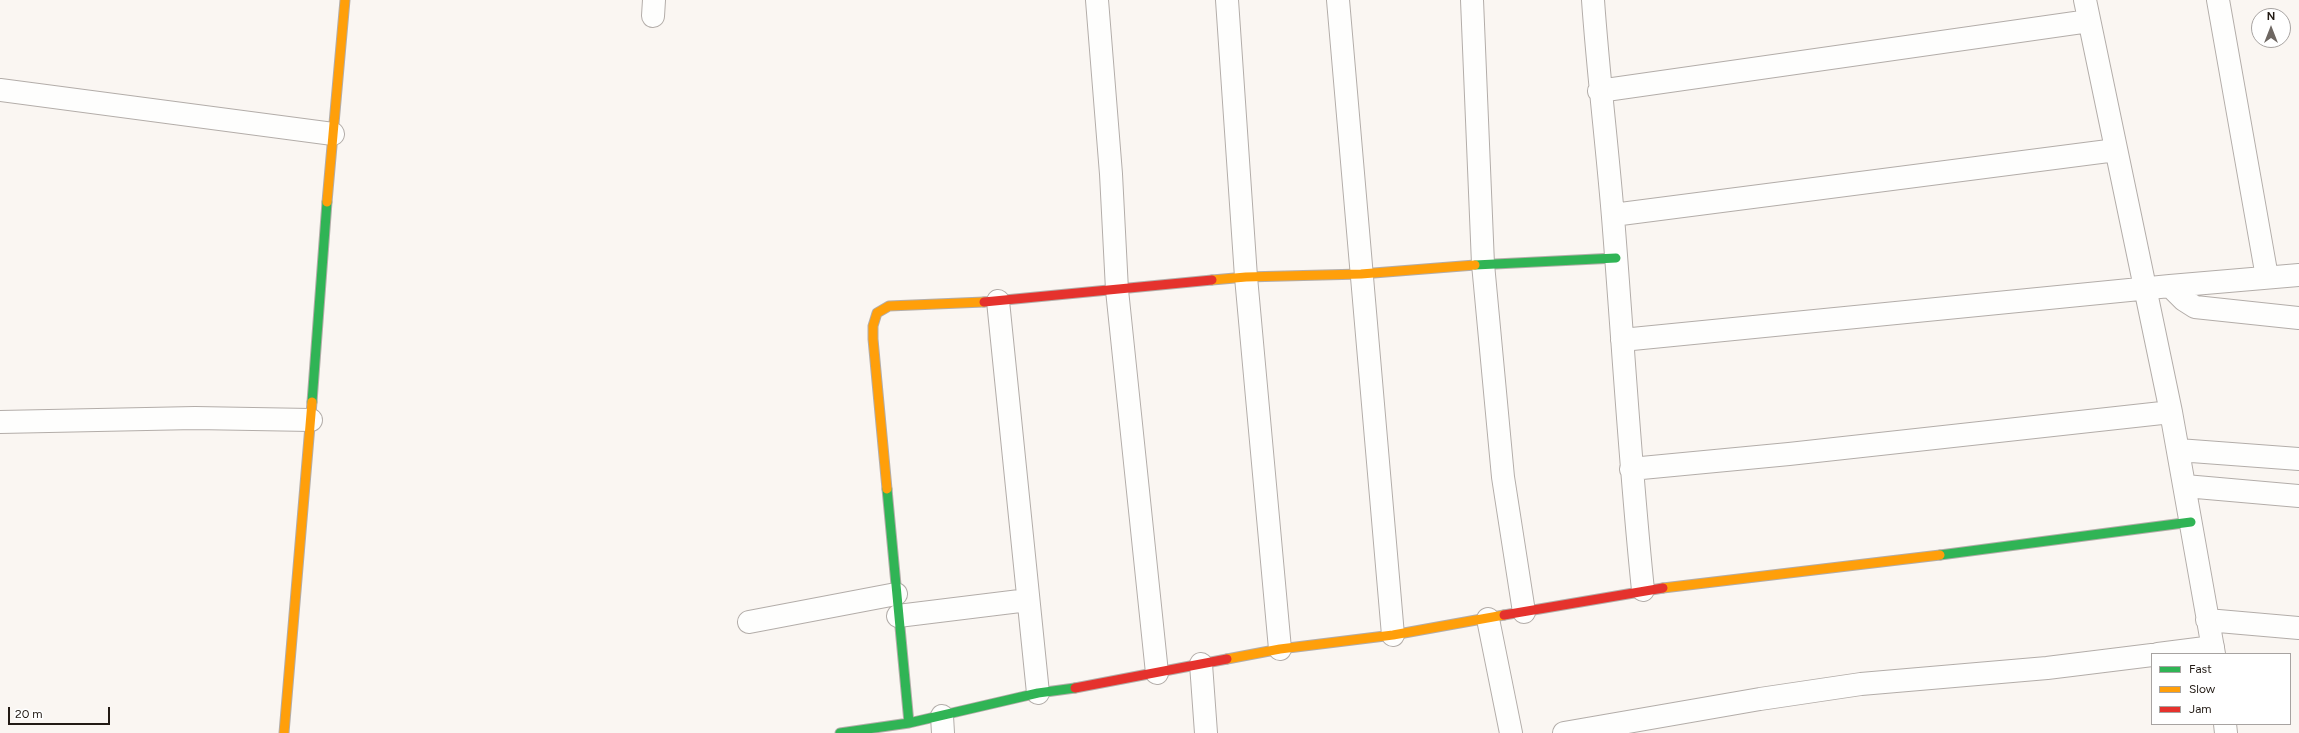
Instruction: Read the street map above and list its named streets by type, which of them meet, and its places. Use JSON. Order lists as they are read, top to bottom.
{
  "legend": ["Fast", "Slow", "Jam"],
  "scale_bar": "20 m",
  "north": "top"
}
